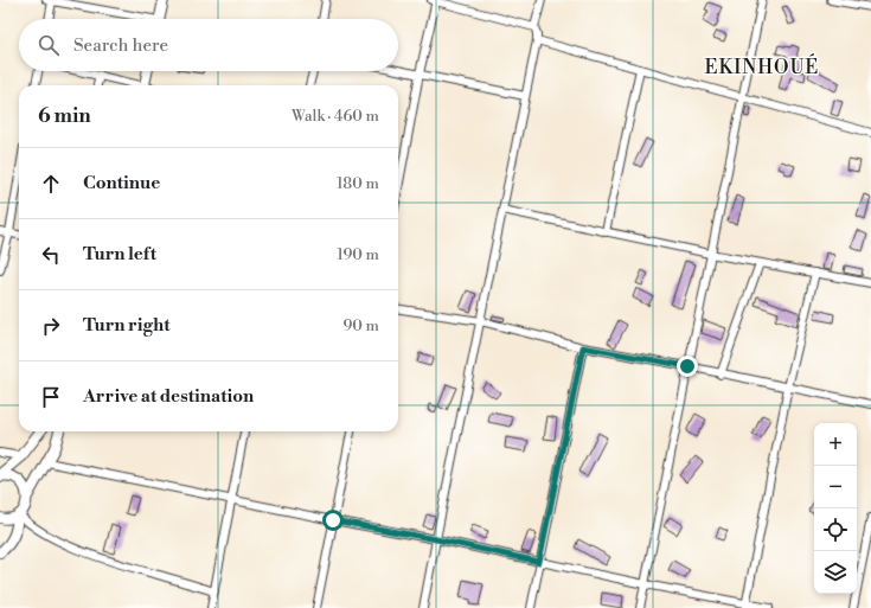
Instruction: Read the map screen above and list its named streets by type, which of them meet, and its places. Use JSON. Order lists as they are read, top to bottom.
{
  "districts": ["EKINHOUÉ"],
  "page": {
    "search": "Search here",
    "heading": ["6 min", "Walk · 460 m"],
    "list": [
      ["Continue", "180 m"],
      ["Turn left", "190 m"],
      ["Turn right", "90 m"],
      "Arrive at destination"
    ],
    "map_buttons": ["+", "−"]
  }
}
